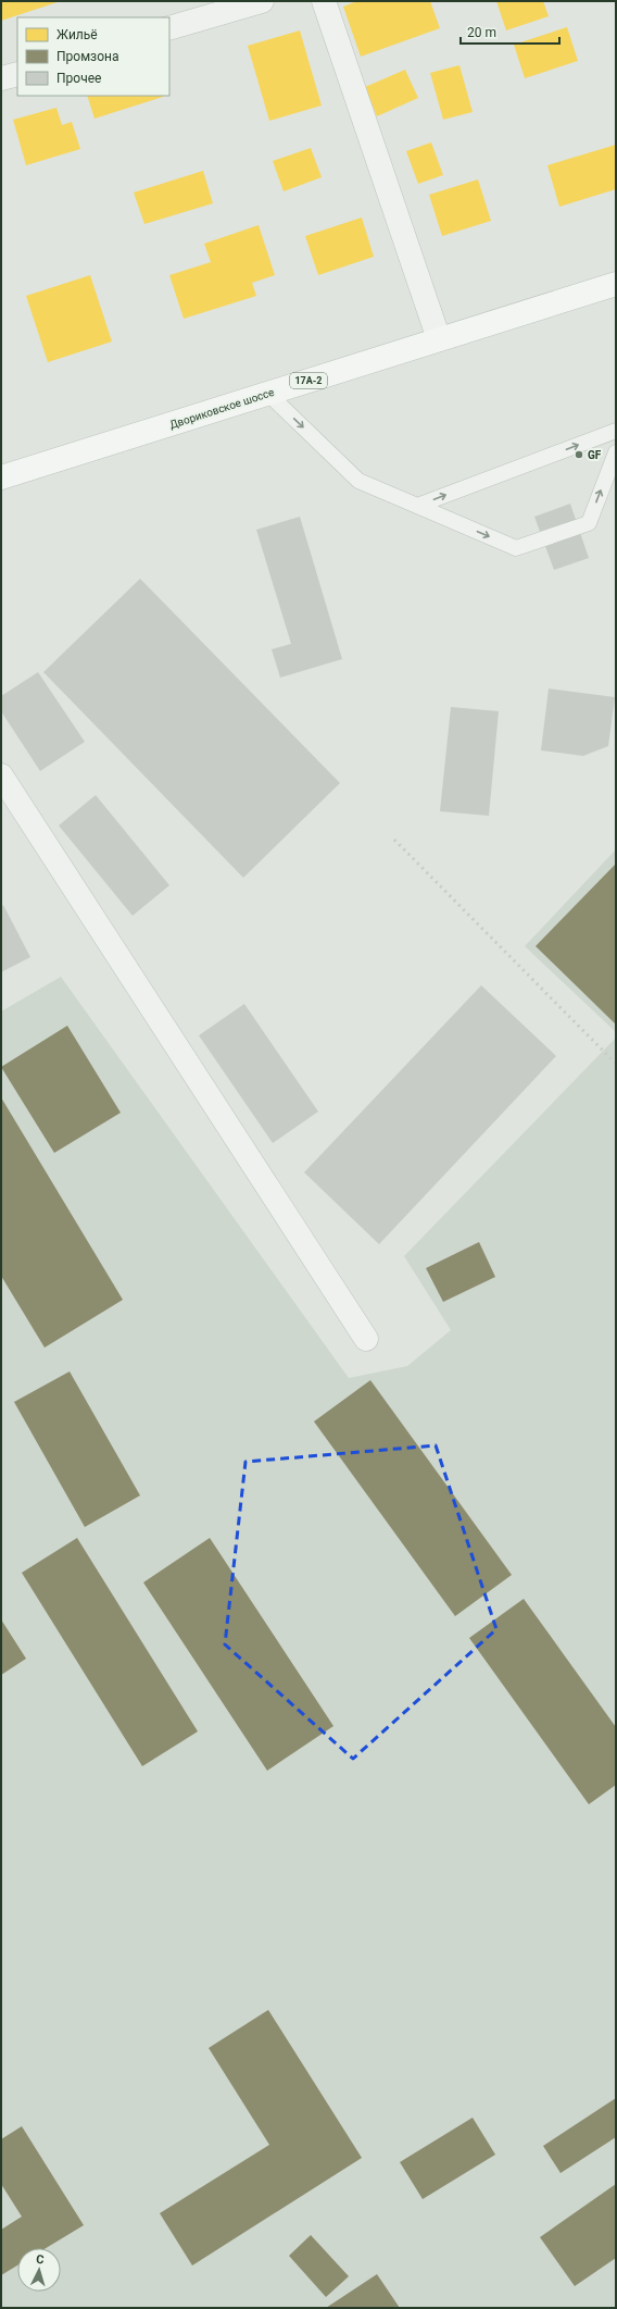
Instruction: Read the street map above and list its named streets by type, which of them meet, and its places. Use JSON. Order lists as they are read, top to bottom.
{
  "streets": {
    "main road": ["17А-2", "Двориковское шоссе"]
  },
  "places": ["GF"],
  "legend": ["Жильё", "Промзона", "Прочее"],
  "scale_bar": "20 m",
  "north": "top"
}
